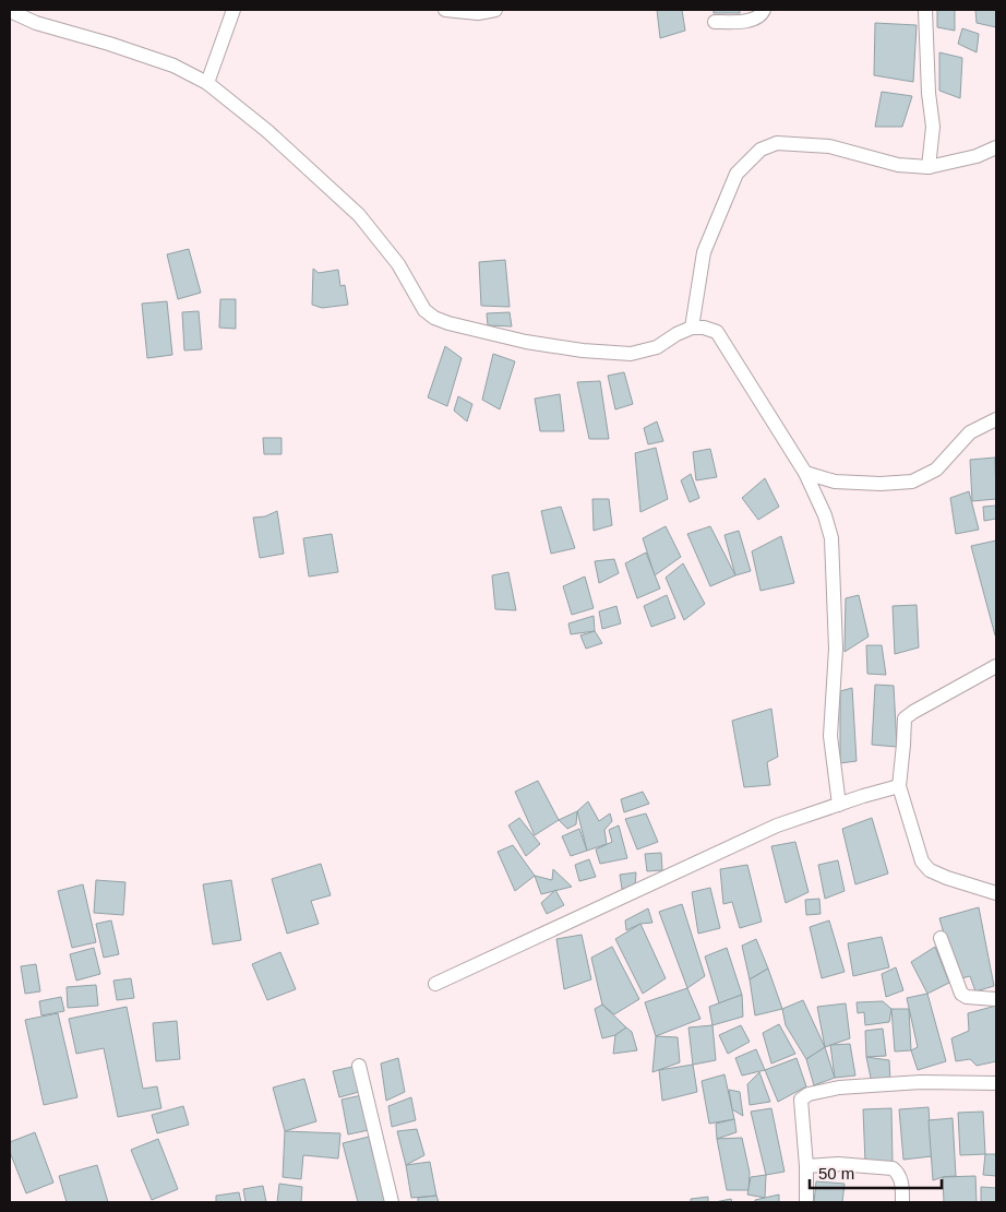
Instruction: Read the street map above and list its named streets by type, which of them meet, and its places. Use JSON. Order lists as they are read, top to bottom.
{
  "scale_bar": "50 m"
}
